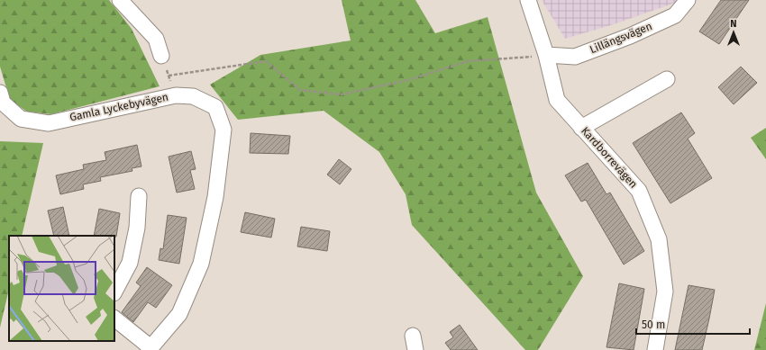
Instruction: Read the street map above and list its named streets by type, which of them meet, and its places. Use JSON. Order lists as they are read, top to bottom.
{
  "streets": {
    "street": ["Lillängsvägen", "Gamla Lyckebyvägen", "Kardborrevägen"]
  },
  "crossings": [
    ["Lillängsvägen", "Kardborrevägen"]
  ],
  "scale_bar": "50 m",
  "north": "top"
}
